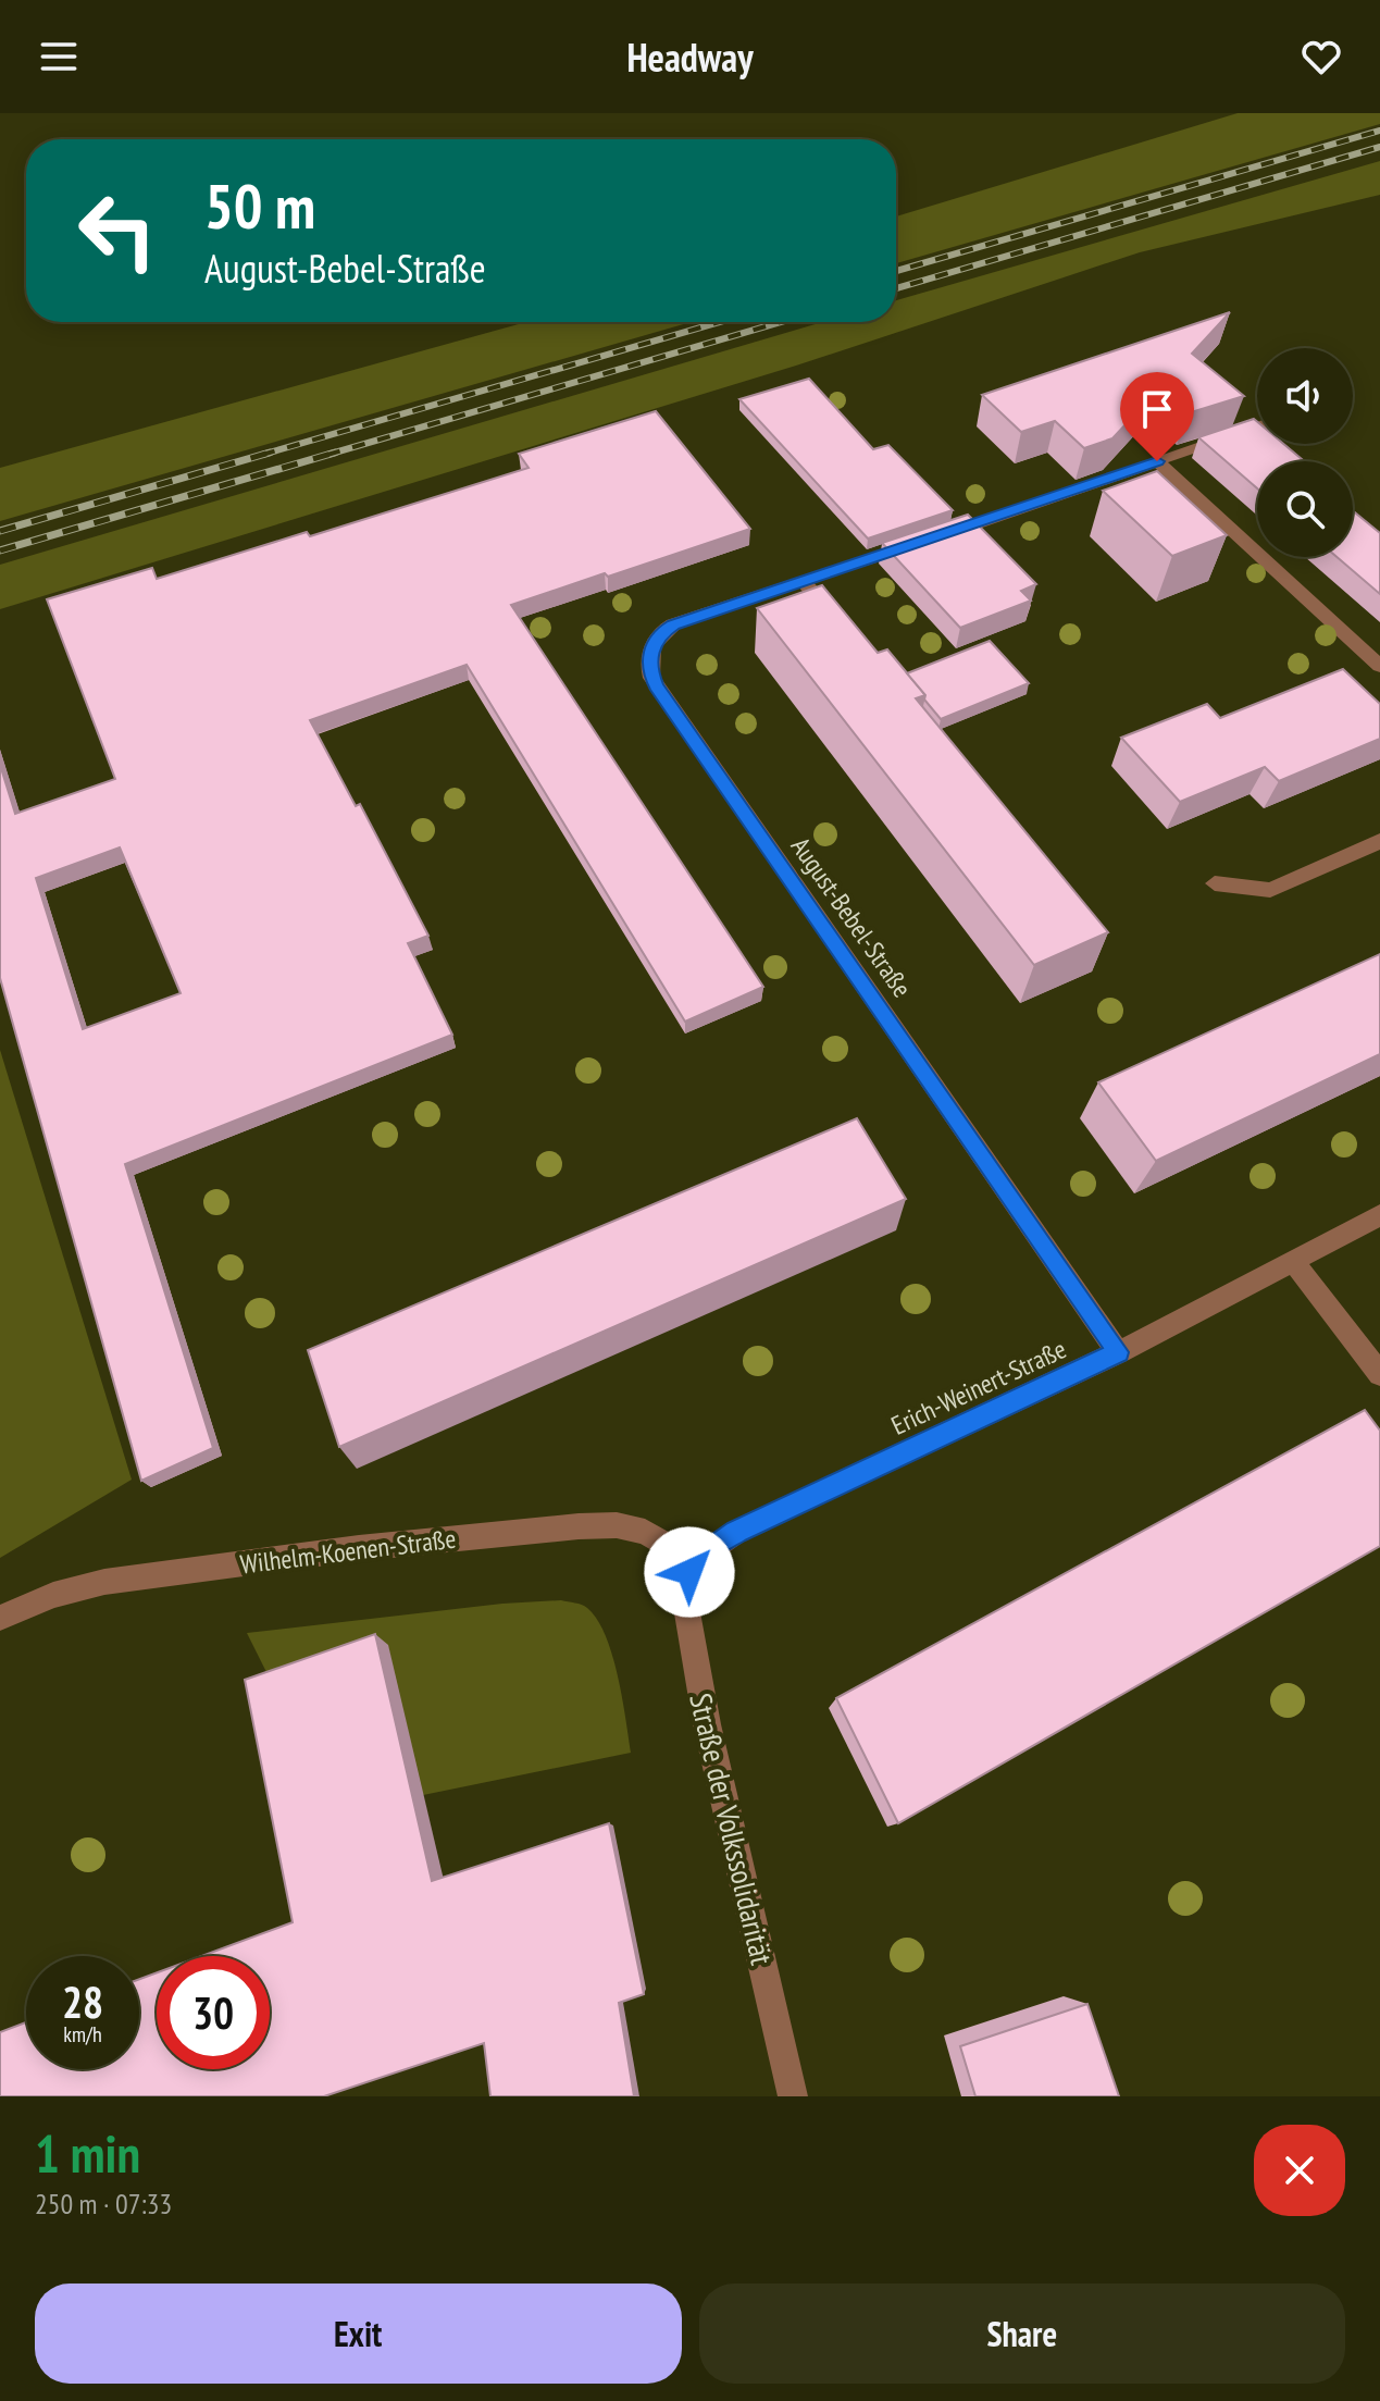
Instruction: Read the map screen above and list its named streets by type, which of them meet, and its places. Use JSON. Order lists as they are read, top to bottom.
{
  "streets": {
    "street": [
      "August-Bebel-Straße",
      "Erich-Weinert-Straße",
      "Wilhelm-Koenen-Straße",
      "Straße der Volkssolidarität"
    ]
  },
  "crossings": [
    ["August-Bebel-Straße", "Erich-Weinert-Straße"],
    ["Erich-Weinert-Straße", "Wilhelm-Koenen-Straße"],
    ["Erich-Weinert-Straße", "Straße der Volkssolidarität"],
    ["Wilhelm-Koenen-Straße", "Straße der Volkssolidarität"]
  ],
  "page": {
    "header": "Headway",
    "turn": ["50 m", "August-Bebel-Straße"],
    "speed": "28 km/h",
    "limit": "30",
    "heading": ["1 min", "250 m · 07:33"],
    "buttons": ["Exit", "Share"]
  }
}
